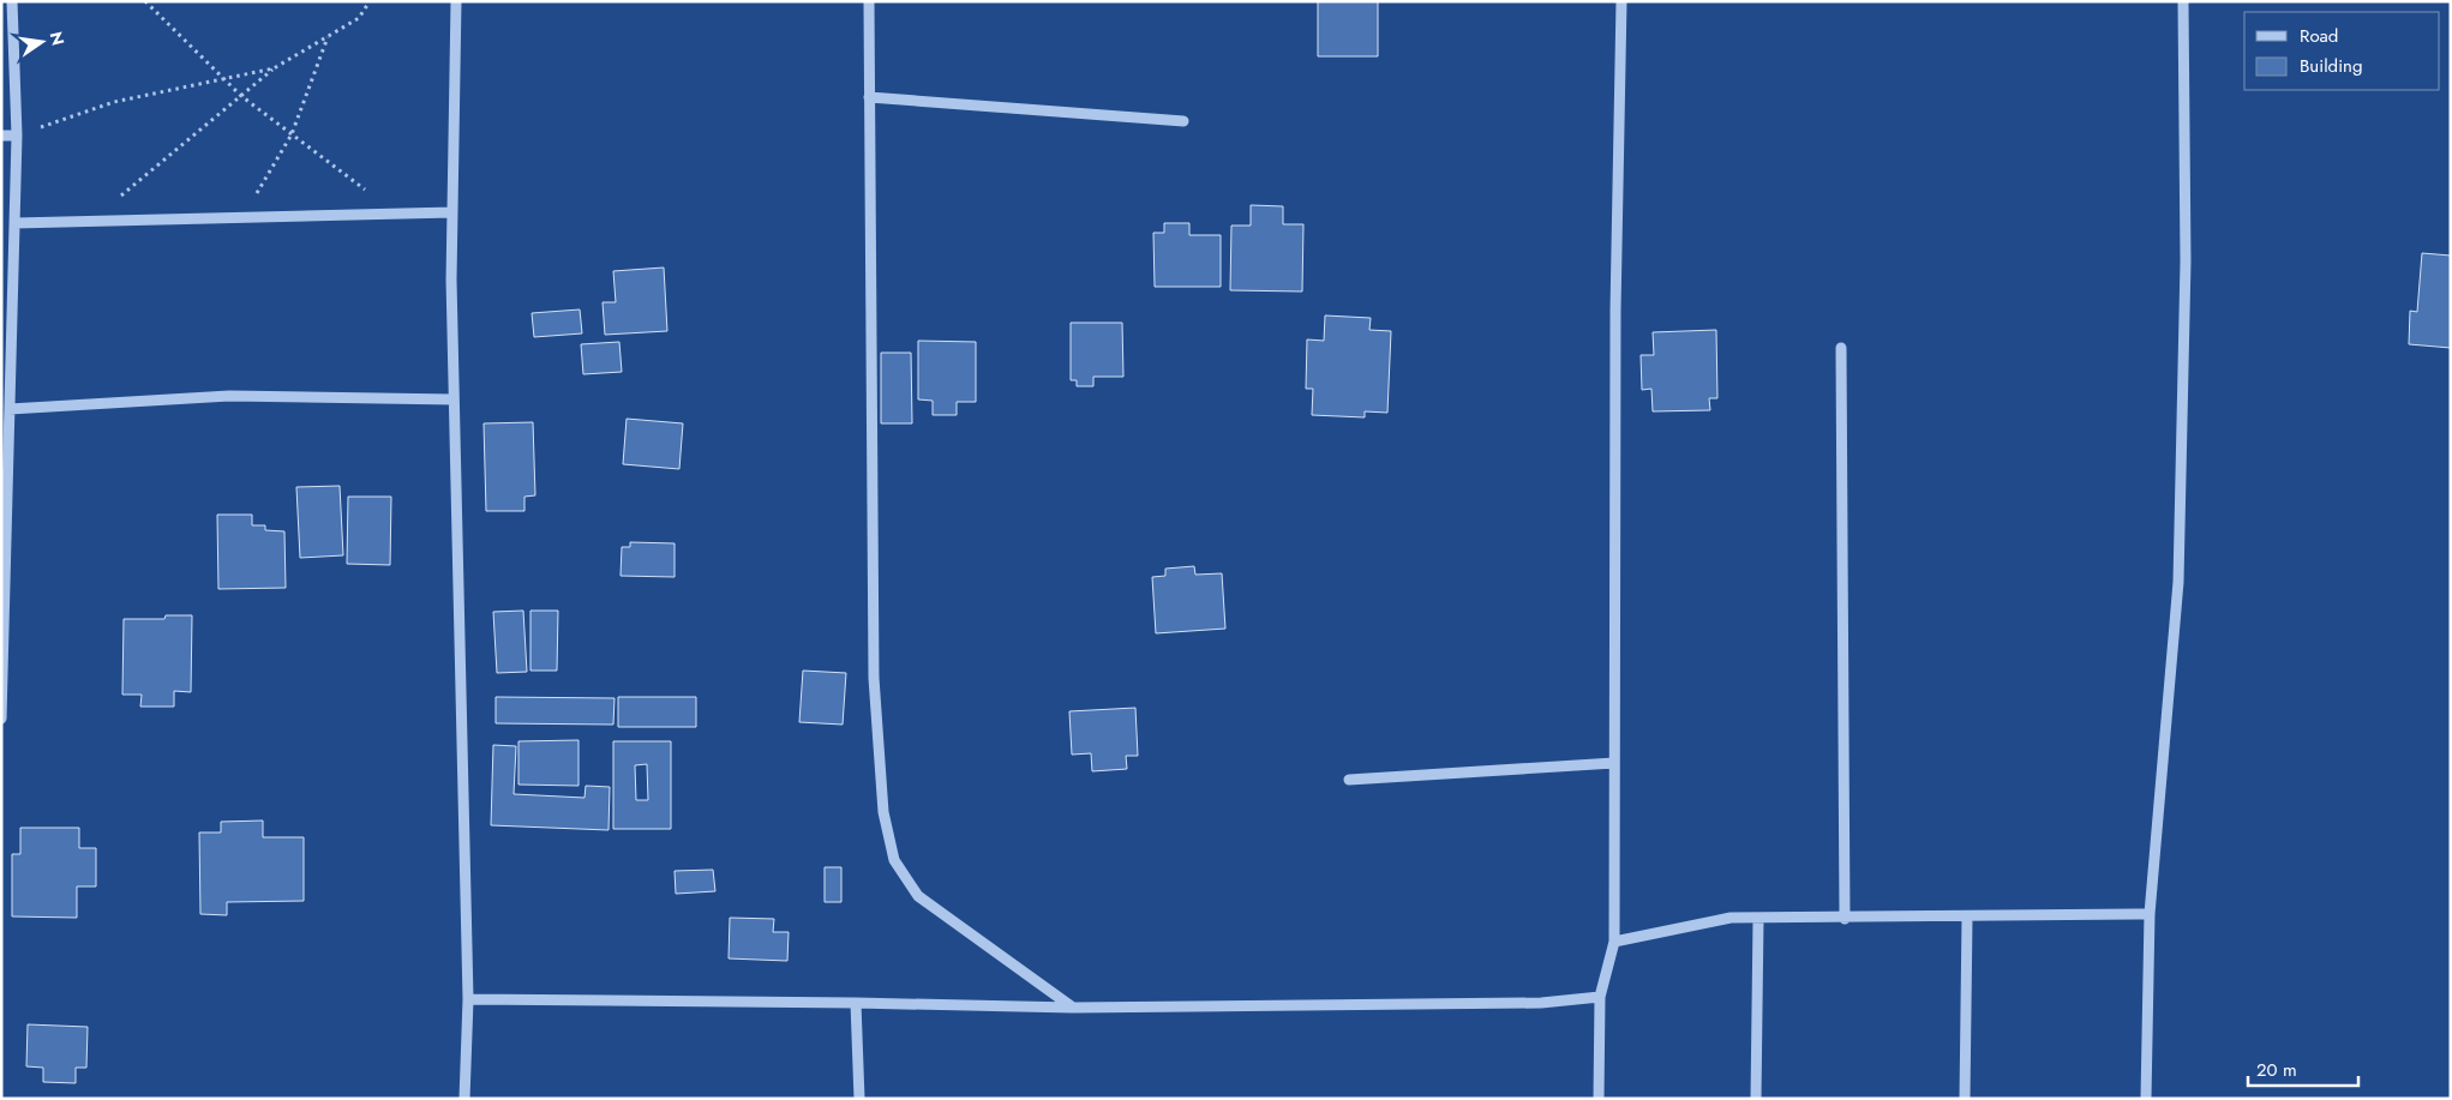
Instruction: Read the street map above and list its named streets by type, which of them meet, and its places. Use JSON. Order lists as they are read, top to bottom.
{
  "legend": ["Road", "Building"],
  "scale_bar": "20 m",
  "north": "right"
}
